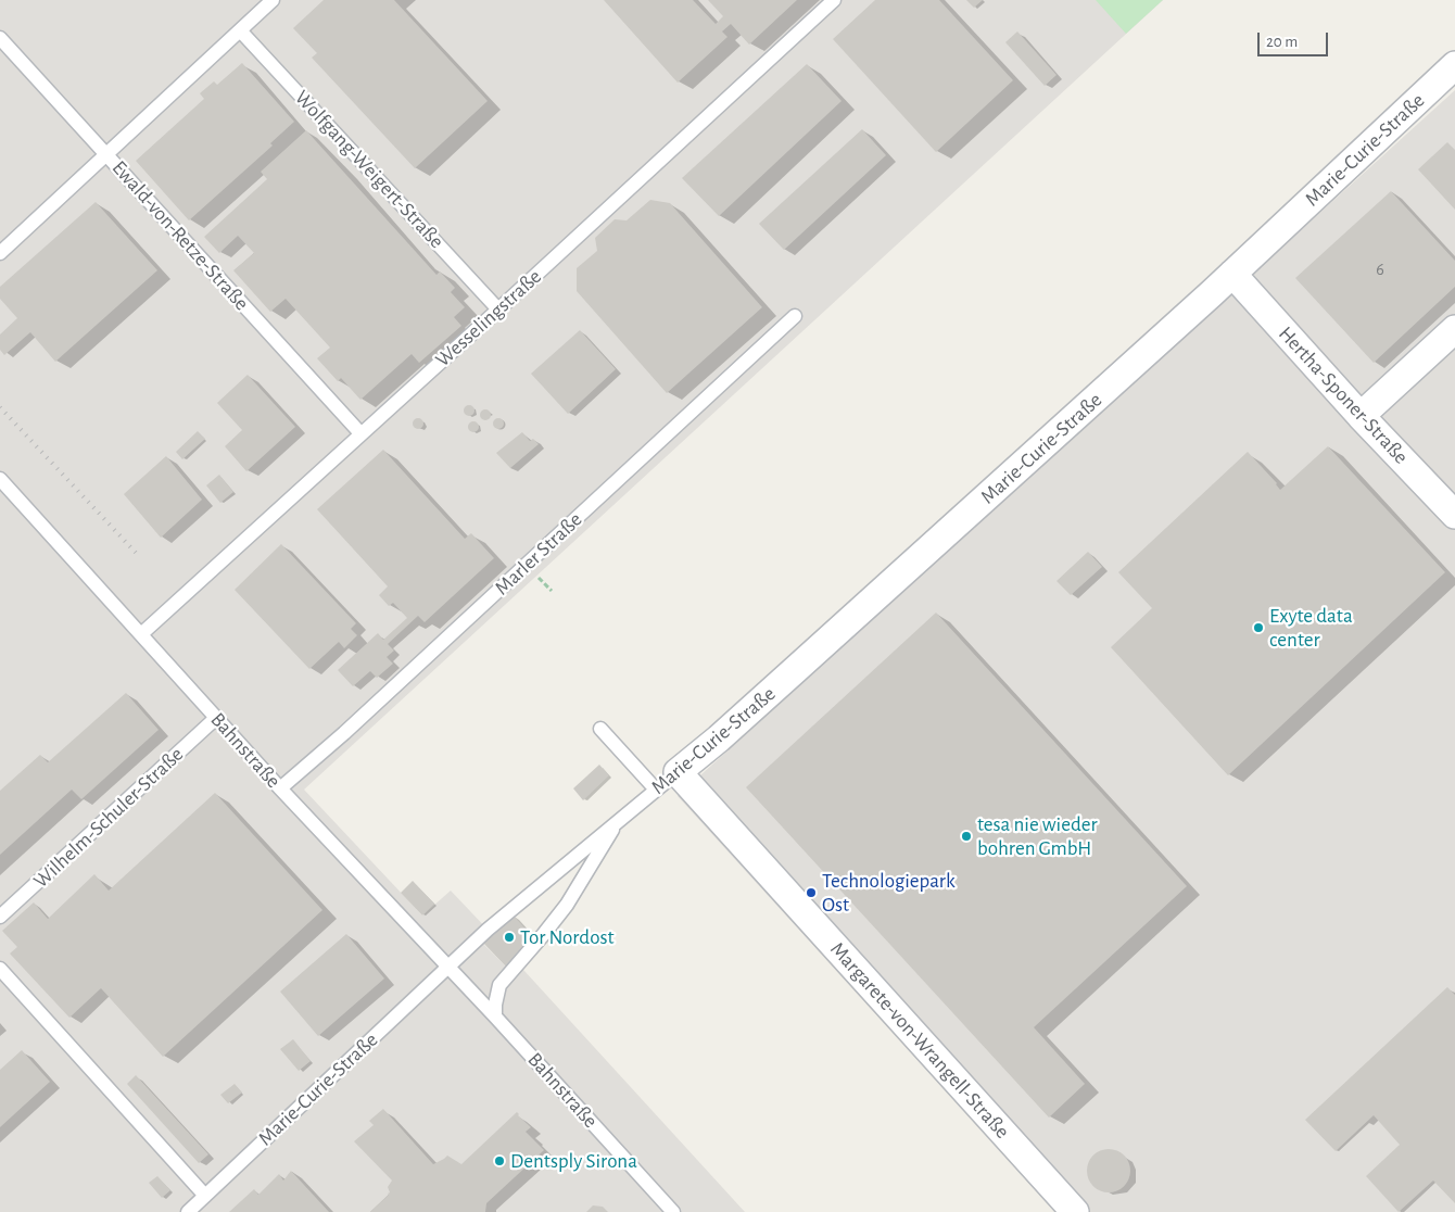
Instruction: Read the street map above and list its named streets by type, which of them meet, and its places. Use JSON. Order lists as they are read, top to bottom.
{
  "streets": {
    "street": ["Marie-Curie-Straße", "Hertha-Sponer-Straße", "Margarete-von-Wrangell-Straße"],
    "lane": [
      "Wolfgang-Weigert-Straße",
      "Ewald-von-Retze-Straße",
      "Wesselingstraße",
      "Marler Straße",
      "Bahnstraße",
      "Wilhelm-Schuler-Straße"
    ]
  },
  "crossings": [
    ["Marie-Curie-Straße", "Hertha-Sponer-Straße"],
    ["Marie-Curie-Straße", "Bahnstraße"],
    ["Marie-Curie-Straße", "Margarete-von-Wrangell-Straße"],
    ["Wolfgang-Weigert-Straße", "Wesselingstraße"],
    ["Ewald-von-Retze-Straße", "Wesselingstraße"],
    ["Wesselingstraße", "Bahnstraße"],
    ["Marler Straße", "Bahnstraße"],
    ["Bahnstraße", "Wilhelm-Schuler-Straße"]
  ],
  "places": [
    "Exyte data center",
    "tesa nie wieder bohren GmbH",
    "Technologiepark Ost",
    "Tor Nordost",
    "Dentsply Sirona"
  ],
  "house_numbers": ["6"],
  "scale_bar": "20 m"
}
